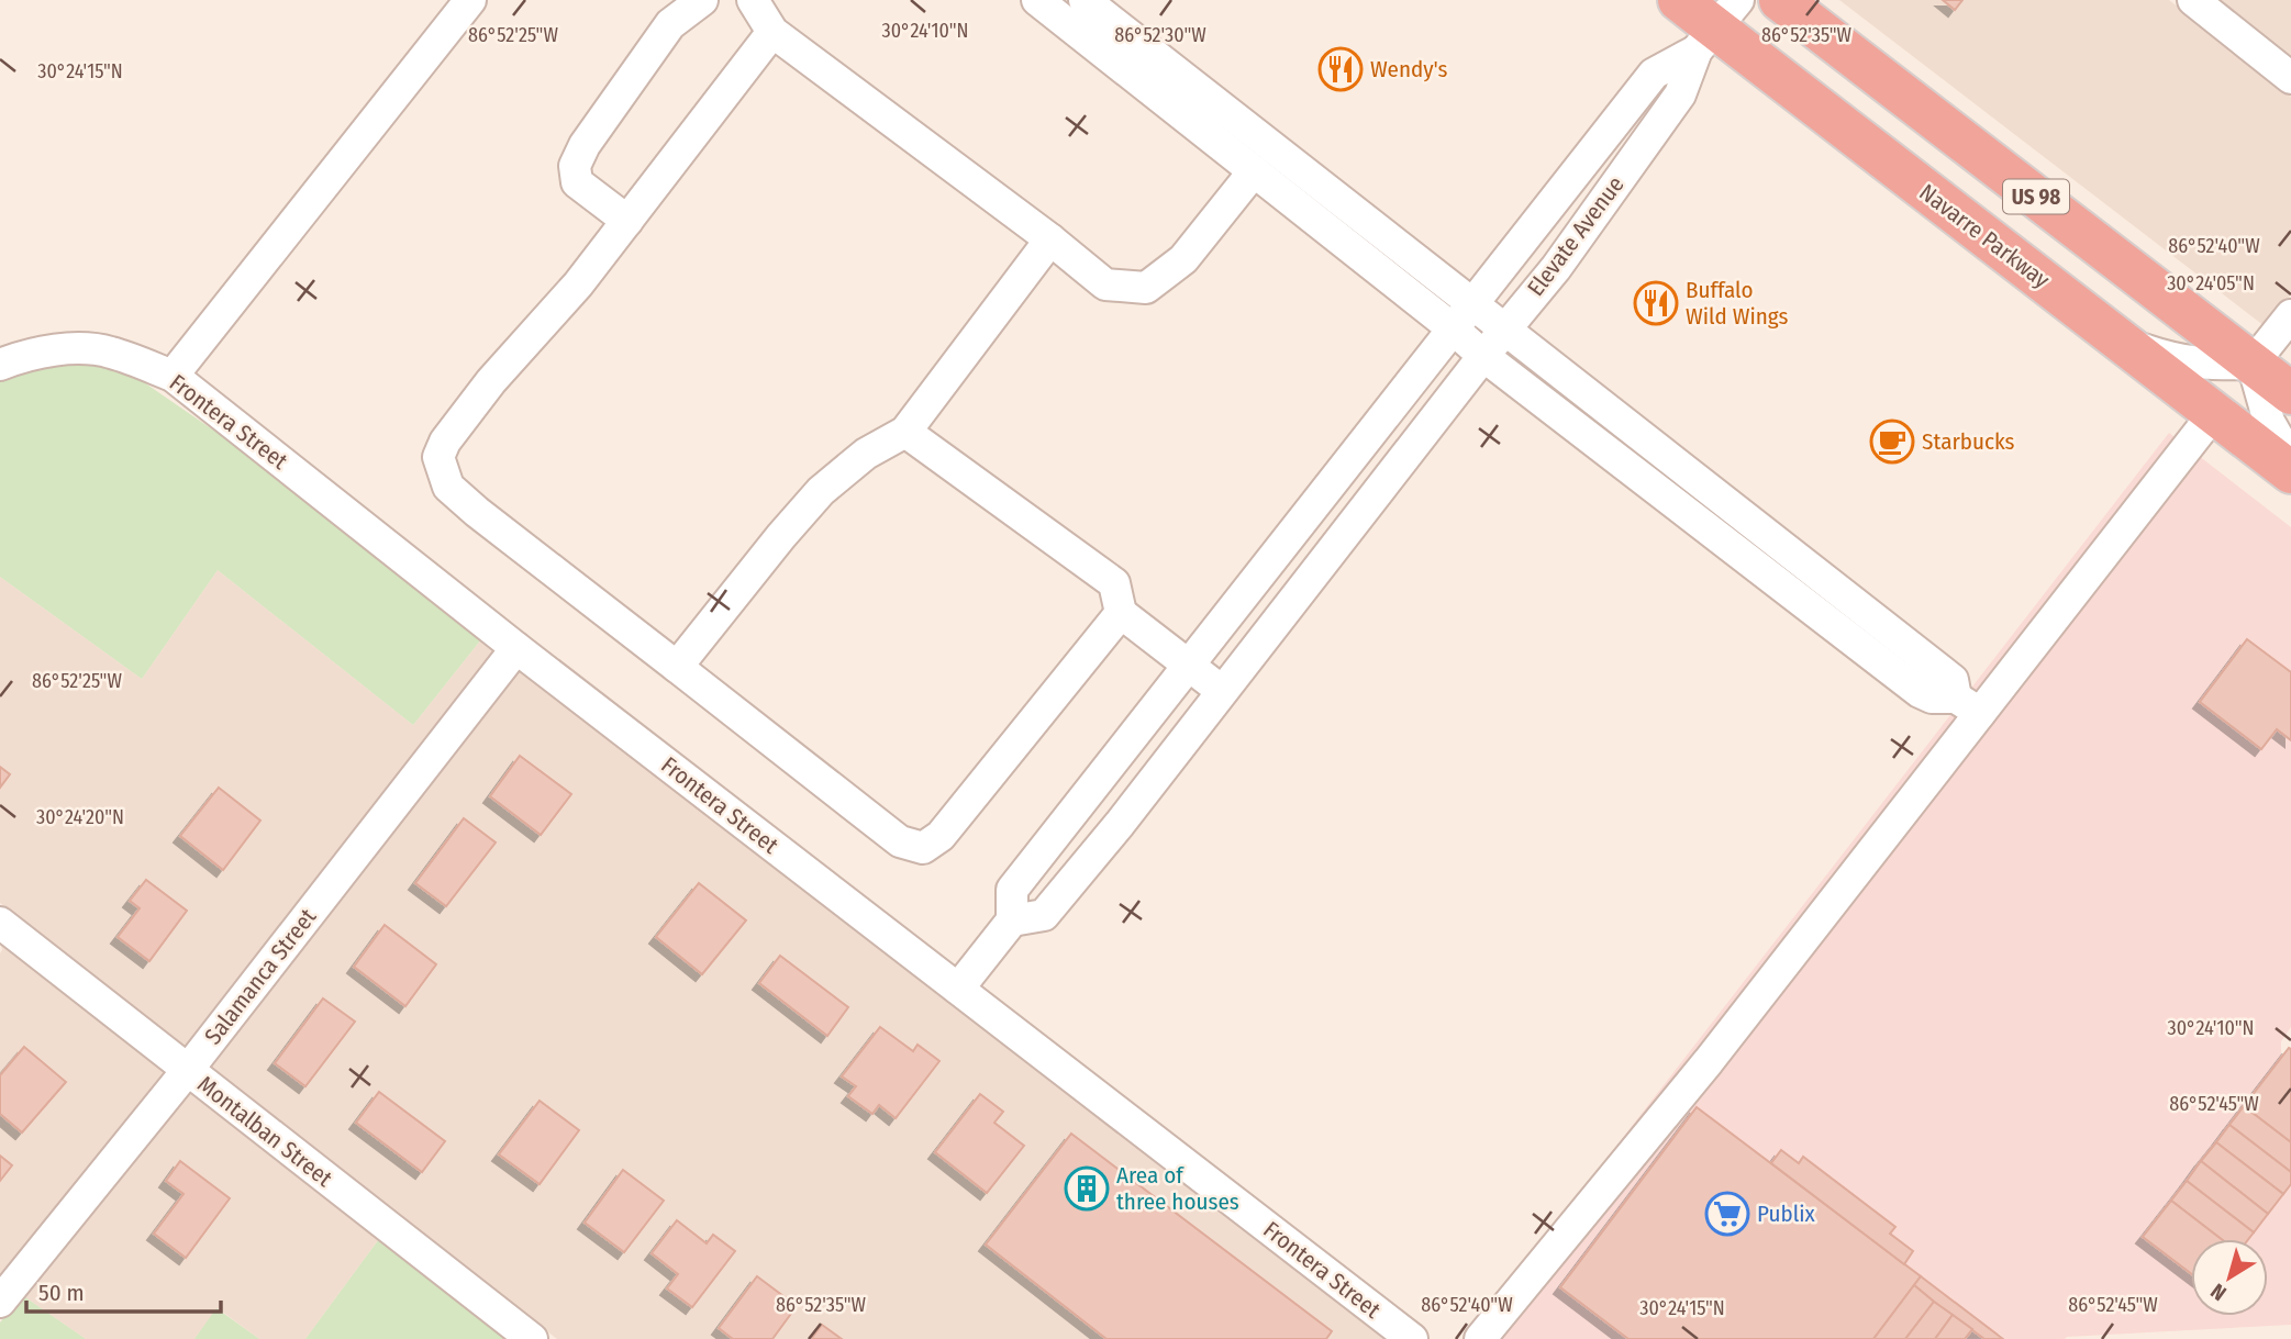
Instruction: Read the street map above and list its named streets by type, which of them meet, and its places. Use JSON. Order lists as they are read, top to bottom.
{
  "streets": {
    "highway": ["US 98", "Navarre Parkway"],
    "street": [
      "Elevate Avenue",
      "Frontera Street",
      "Salamanca Street",
      "Montalban Street"
    ]
  },
  "crossings": [
    ["Elevate Avenue", "Navarre Parkway"],
    ["Frontera Street", "Salamanca Street"],
    ["Salamanca Street", "Montalban Street"]
  ],
  "places": {
    "restaurant": ["Wendy's", "Buffalo Wild Wings"],
    "cafe": ["Starbucks"],
    "building": ["Area of three houses"],
    "supermarket": ["Publix"]
  },
  "scale_bar": "50 m",
  "north": "bottom left",
  "coordinates": [
    "30°24'10\"N",
    "86°52'25\"W",
    "86°52'30\"W",
    "86°52'35\"W",
    "30°24'15\"N",
    "86°52'40\"W",
    "30°24'05\"N",
    "30°24'20\"N",
    "86°52'45\"W"
  ]
}
